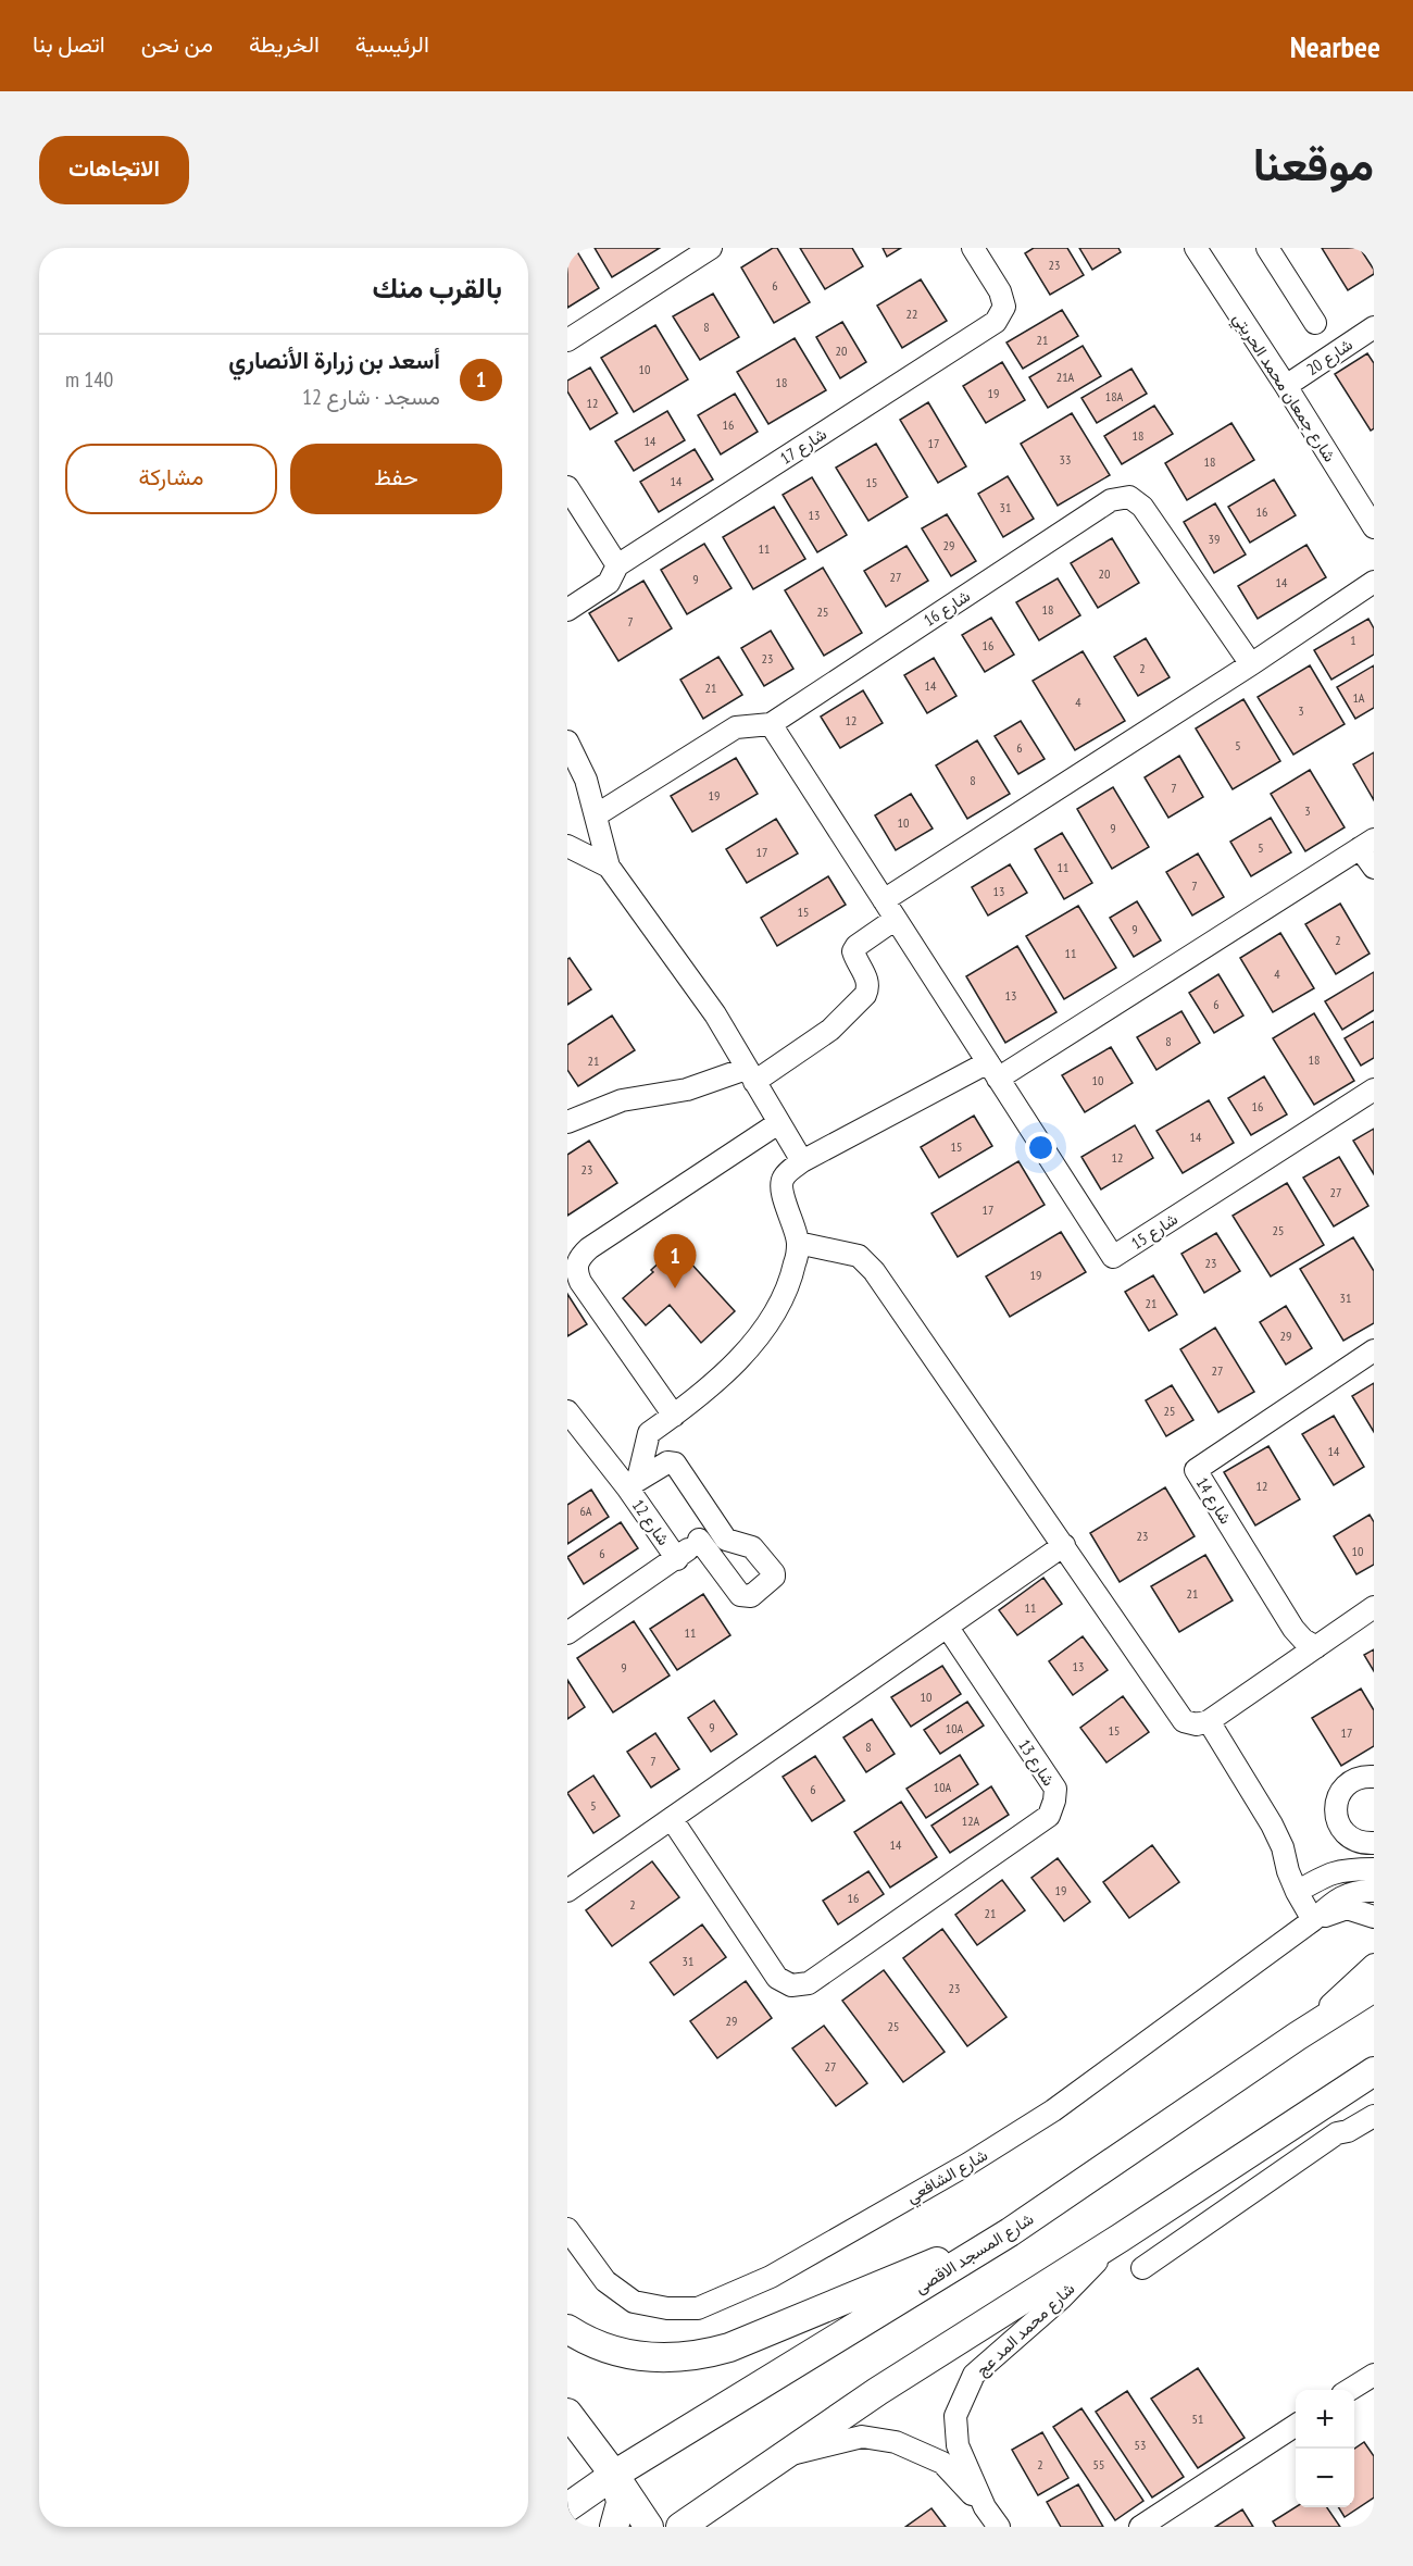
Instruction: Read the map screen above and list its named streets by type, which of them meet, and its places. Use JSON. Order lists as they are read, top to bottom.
{
  "streets": {
    "main road": ["شارع المسجد الاقصى"],
    "street": [
      "شارع 20",
      "شارع جمعان محمد الحريتي",
      "شارع 17",
      "شارع 16",
      "شارع 15",
      "شارع 14",
      "شارع 12",
      "شارع 13",
      "شارع الشافعي",
      "شارع محمد المد عج"
    ]
  },
  "crossings": [
    ["شارع 20", "شارع جمعان محمد الحريتي"]
  ],
  "house_numbers": [
    "23",
    "6",
    "22",
    "8",
    "21",
    "20",
    "10",
    "21A",
    "18",
    "19",
    "18A",
    "12",
    "16",
    "18",
    "14",
    "17",
    "33",
    "18",
    "14",
    "15",
    "31",
    "16",
    "13",
    "39",
    "29",
    "11",
    "20",
    "27",
    "9",
    "14",
    "18",
    "25",
    "7",
    "1",
    "16",
    "23",
    "2",
    "14",
    "21",
    "1A",
    "4",
    "3",
    "12",
    "5",
    "6",
    "8",
    "7",
    "19",
    "3",
    "10",
    "9",
    "5",
    "17",
    "11",
    "7",
    "13",
    "15",
    "9",
    "2",
    "11",
    "4",
    "13",
    "6",
    "8",
    "18",
    "21",
    "10",
    "16",
    "14",
    "15",
    "12",
    "23",
    "27",
    "17",
    "25",
    "23",
    "19",
    "31",
    "21",
    "29",
    "27",
    "25",
    "14",
    "12",
    "6A",
    "23",
    "10",
    "6",
    "21",
    "11",
    "11",
    "13",
    "9",
    "10",
    "9",
    "10A",
    "15",
    "17",
    "8",
    "7",
    "10A",
    "6",
    "5",
    "12A",
    "14",
    "19",
    "16",
    "2",
    "21",
    "31",
    "23",
    "29",
    "25",
    "27",
    "51",
    "53",
    "2",
    "55"
  ],
  "page": {
    "header": "Nearbee",
    "nav": [
      "الرئيسية",
      "الخريطة",
      "من نحن",
      "اتصل بنا"
    ],
    "title": "موقعنا",
    "buttons": [
      "الاتجاهات",
      ["حفظ", "مشاركة"]
    ],
    "heading": "بالقرب منك",
    "list": [
      {
        "mark": "1",
        "name": "أسعد بن زرارة الأنصاري",
        "note": "مسجد · شارع 12",
        "value": "140 m"
      }
    ],
    "pins": "1",
    "map_buttons": ["+", "−"]
  }
}
